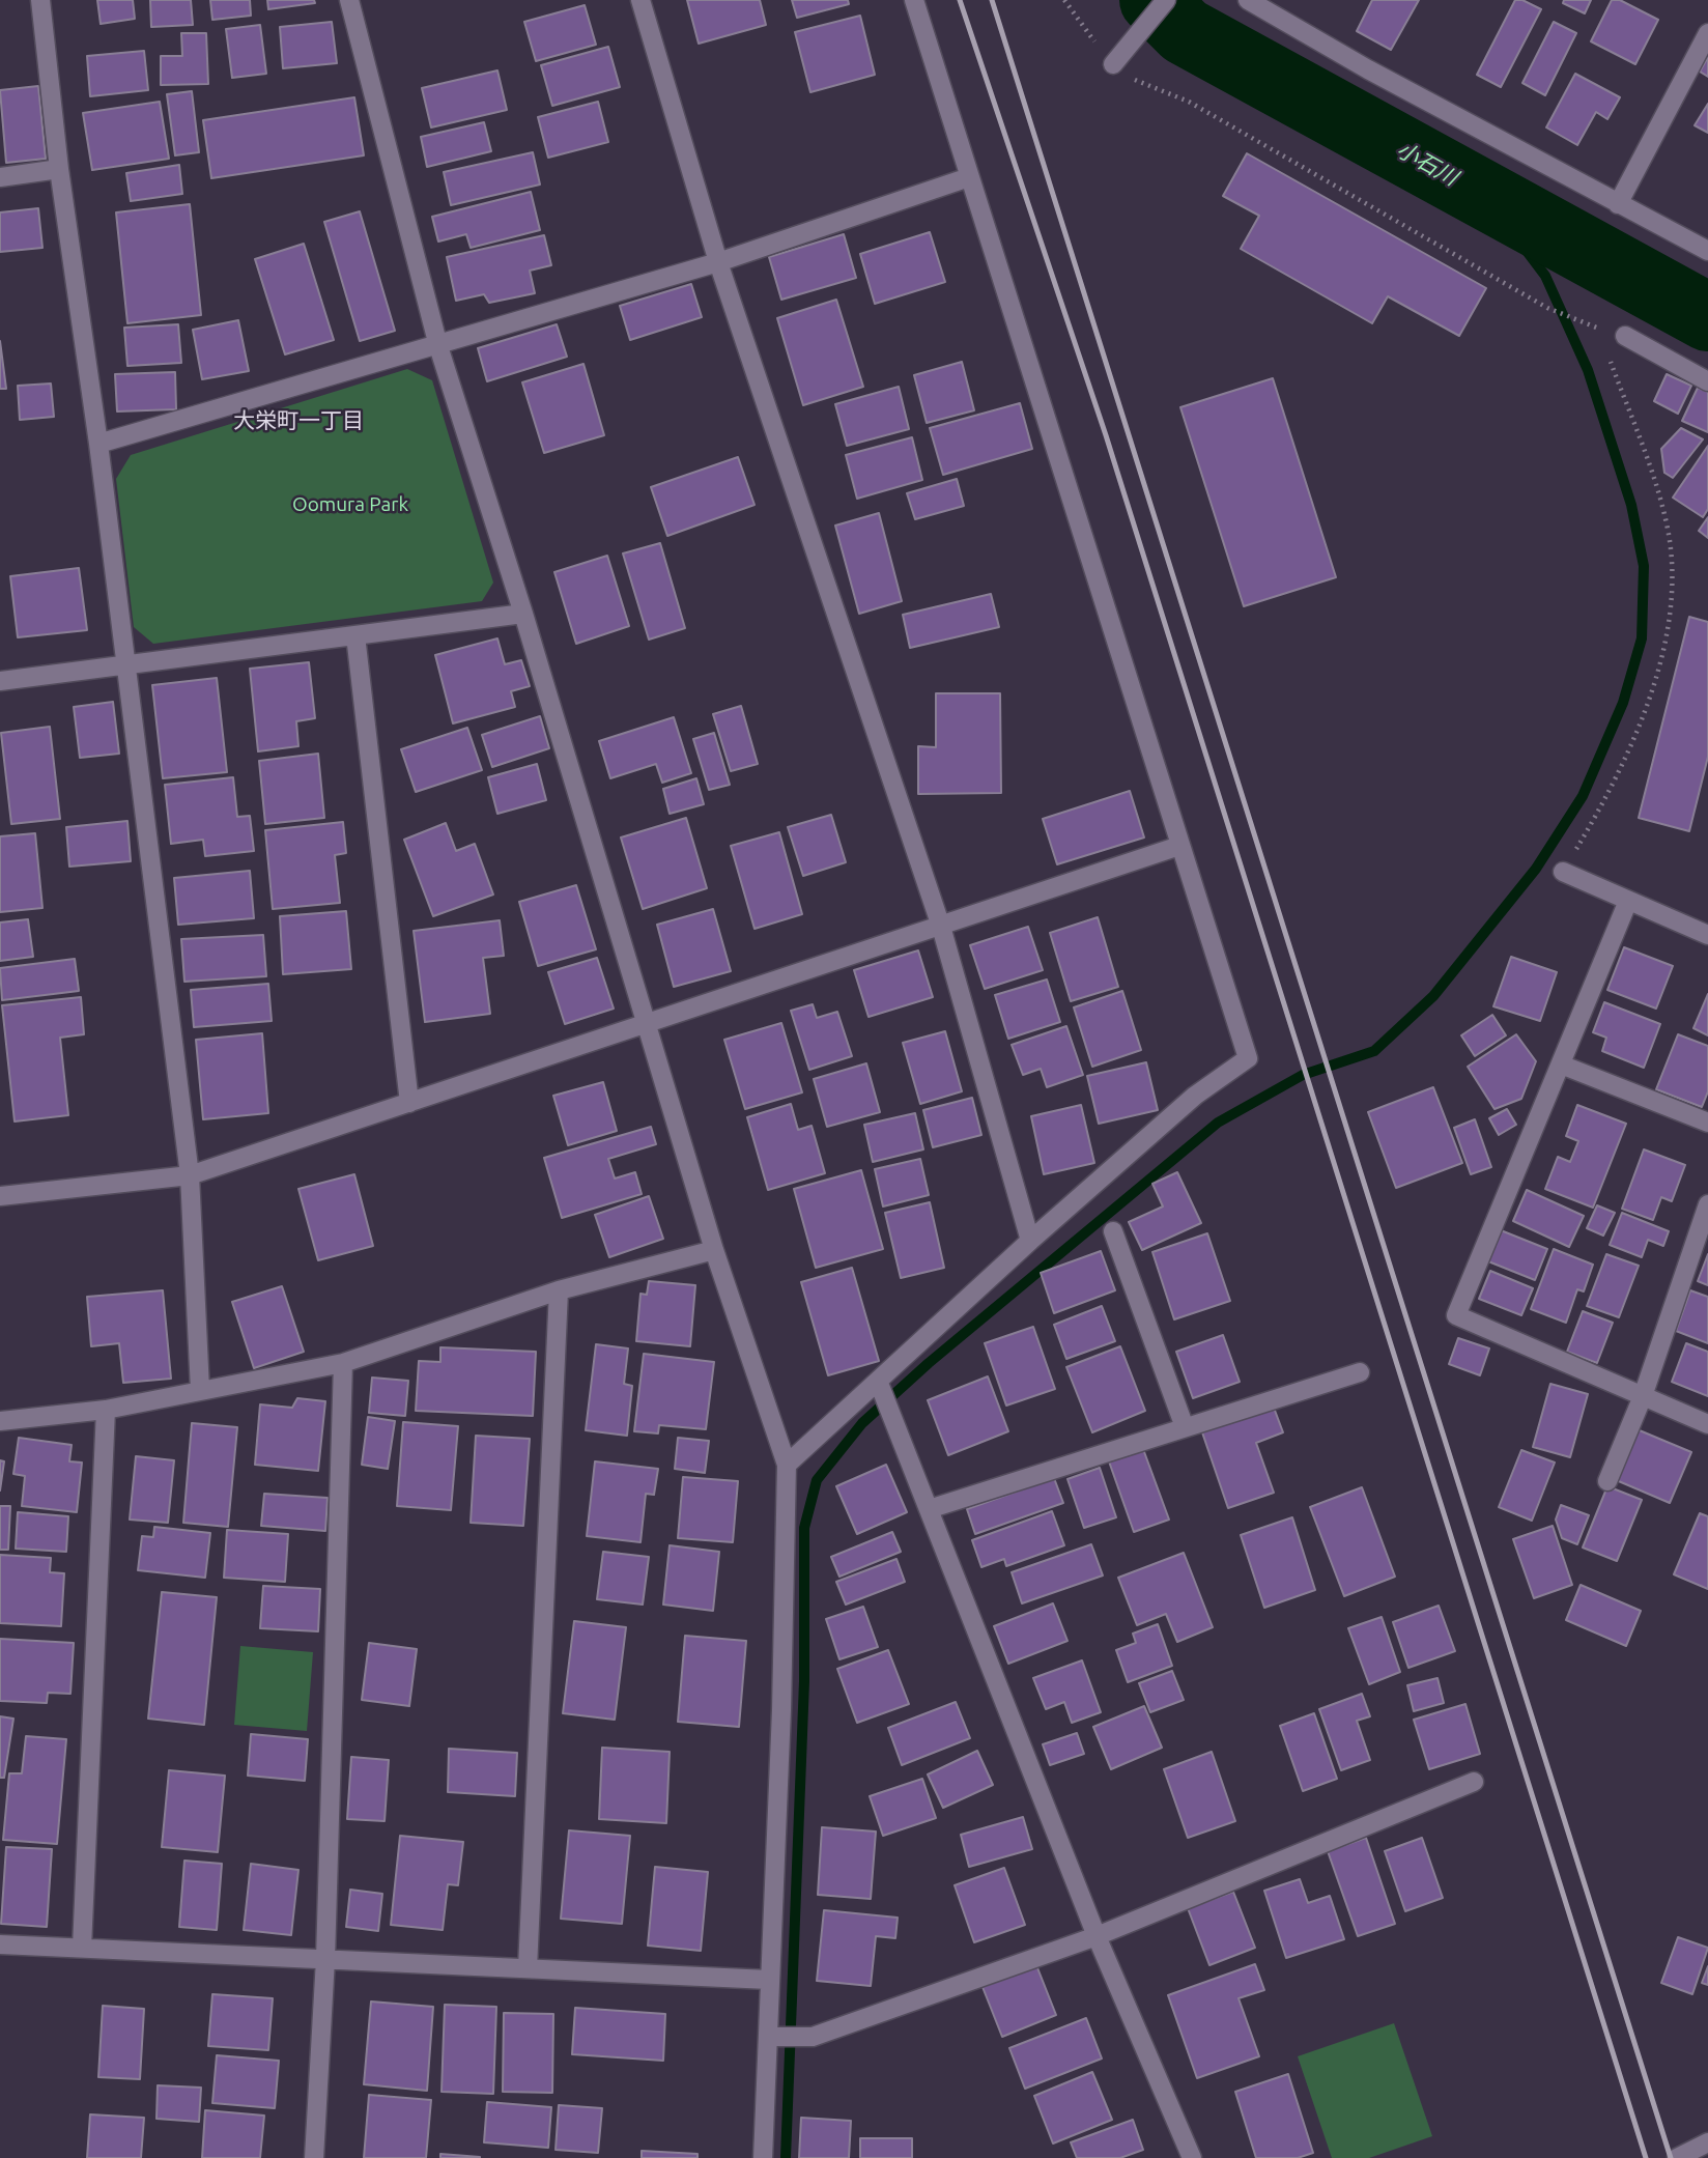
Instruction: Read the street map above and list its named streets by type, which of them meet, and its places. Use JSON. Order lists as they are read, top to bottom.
{
  "districts": ["大栄町一丁目"],
  "water": ["小石川"],
  "parks": ["Oomura Park"]
}
